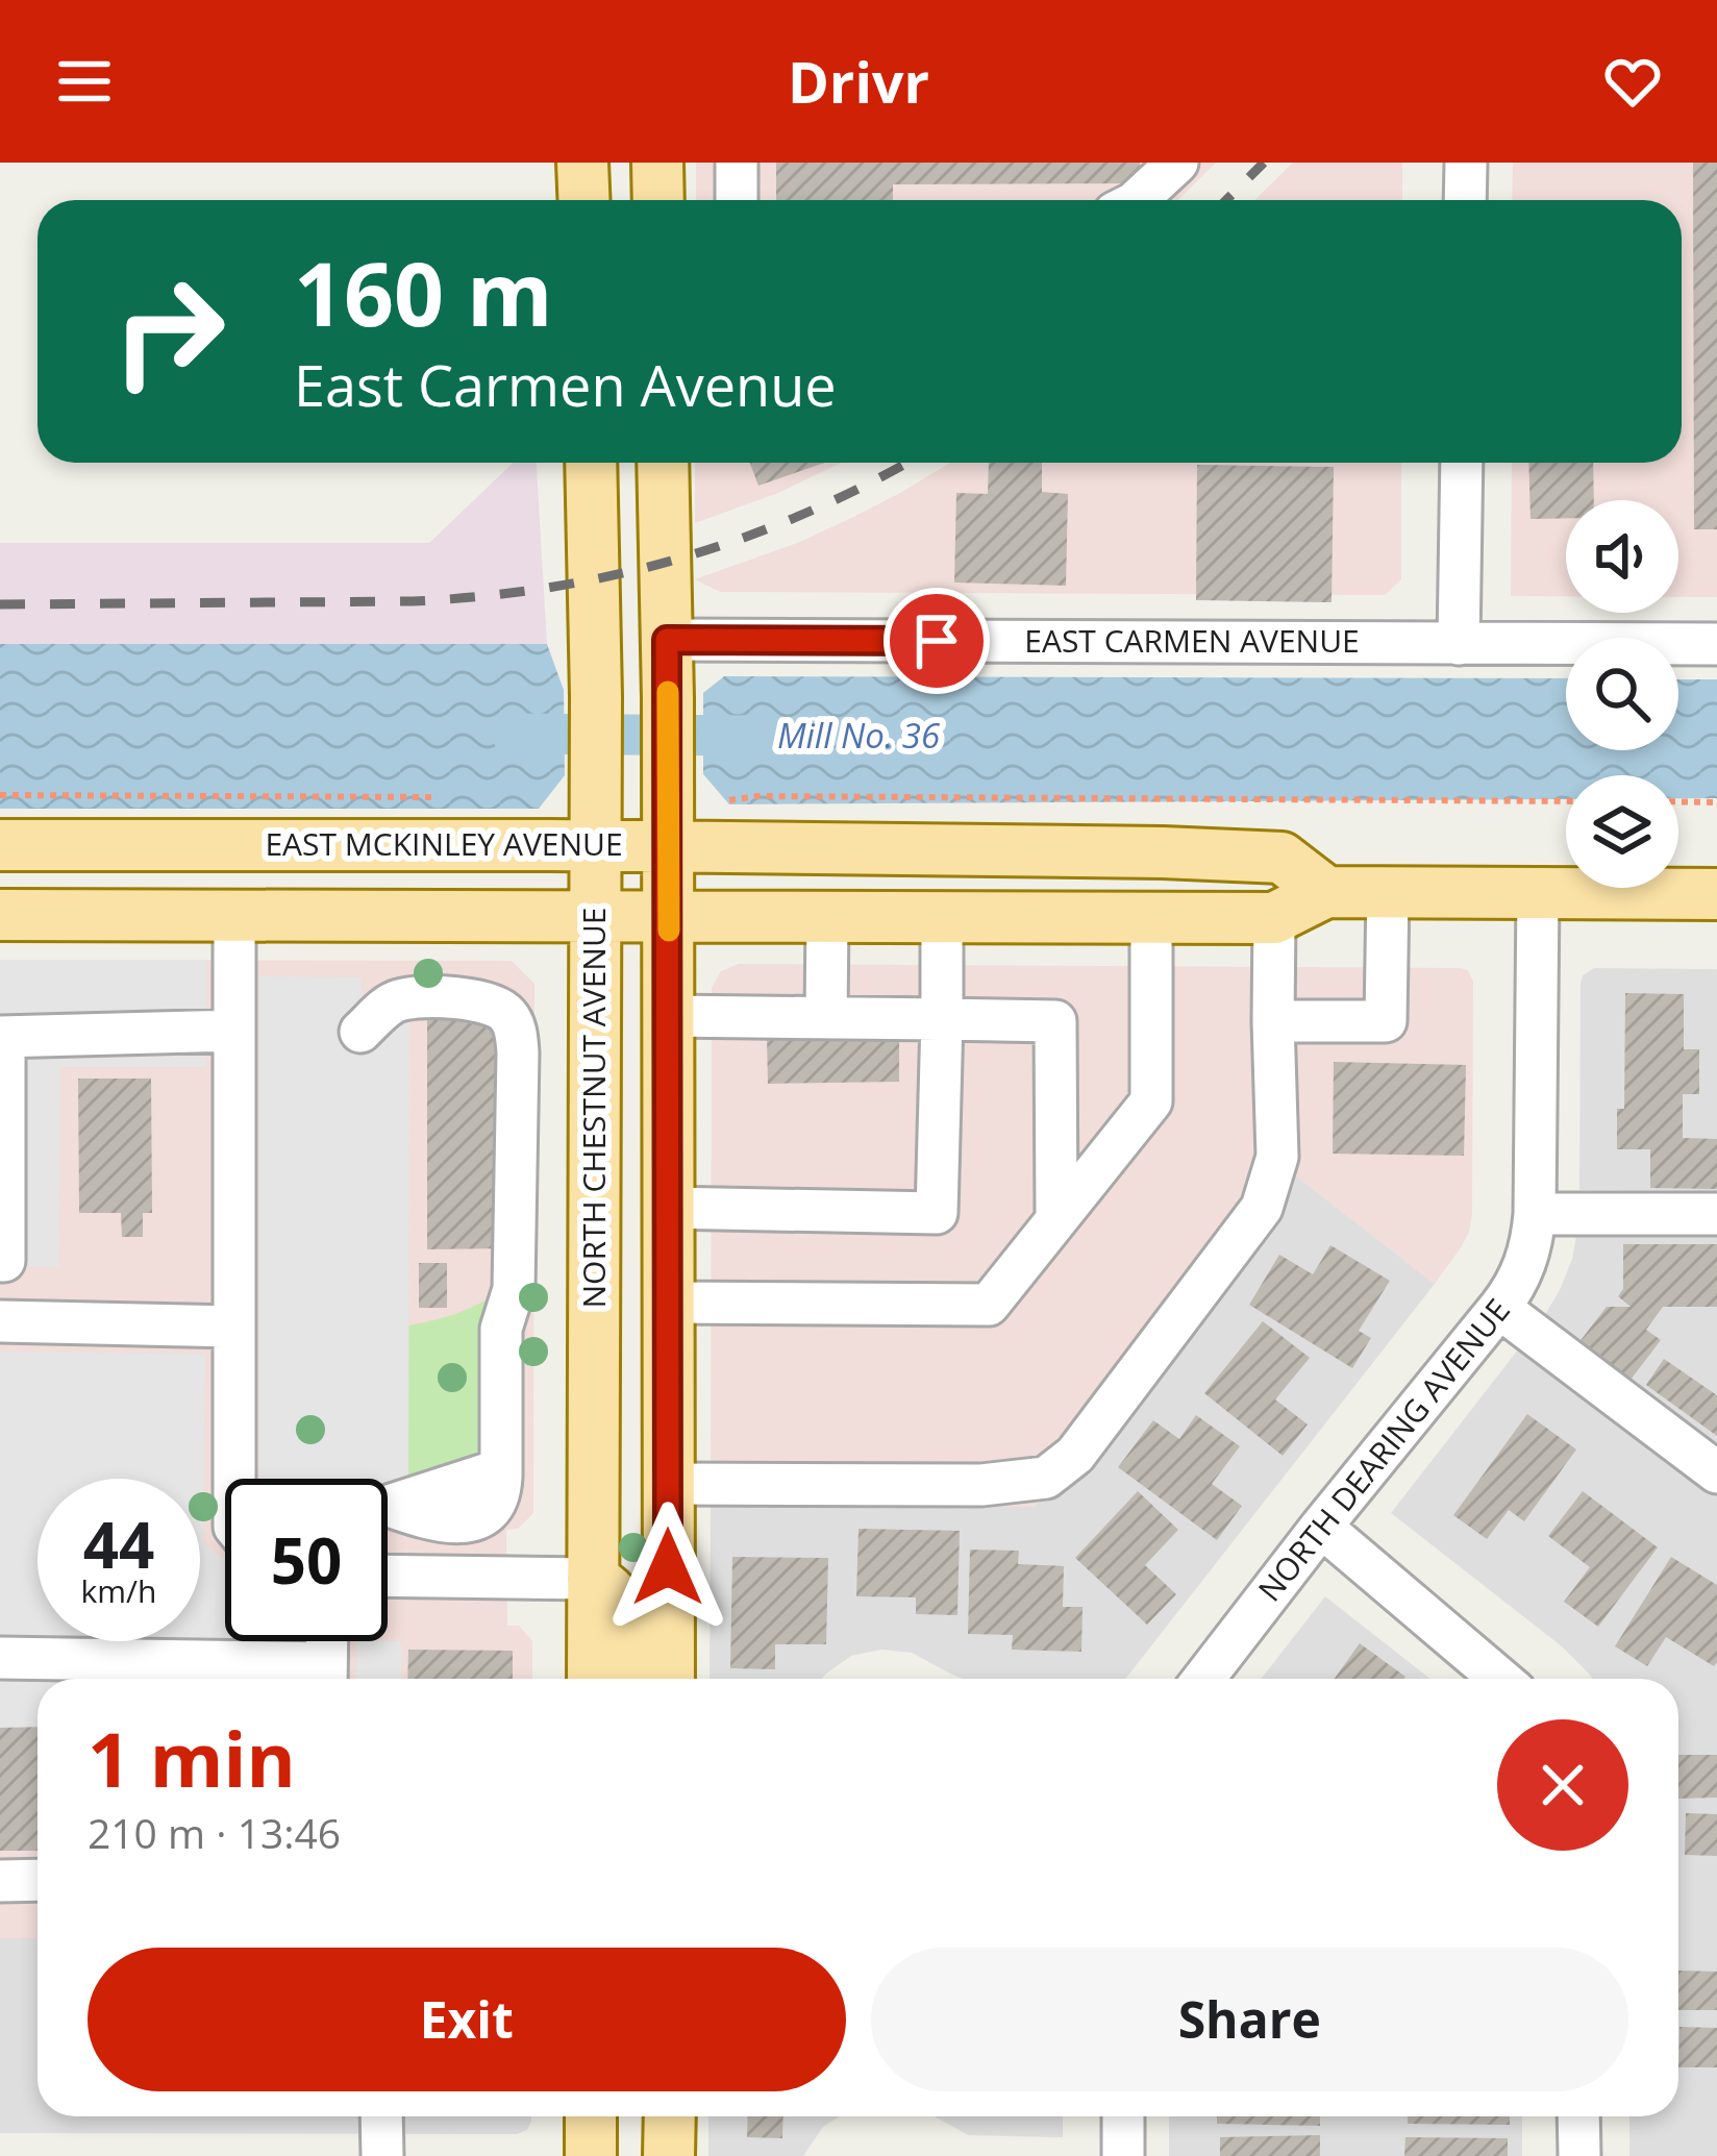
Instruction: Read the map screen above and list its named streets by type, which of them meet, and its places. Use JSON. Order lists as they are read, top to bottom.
{
  "streets": {
    "main road": ["EAST MCKINLEY AVENUE", "NORTH CHESTNUT AVENUE"],
    "street": ["EAST CARMEN AVENUE", "NORTH DEARING AVENUE"]
  },
  "crossings": [
    ["EAST MCKINLEY AVENUE", "NORTH CHESTNUT AVENUE"]
  ],
  "water": ["Mill No. 36"],
  "page": {
    "header": "Drivr",
    "turn": ["160 m", "East Carmen Avenue"],
    "speed": "44 km/h",
    "limit": "50",
    "heading": ["1 min", "210 m · 13:46"],
    "buttons": ["Exit", "Share"]
  }
}
